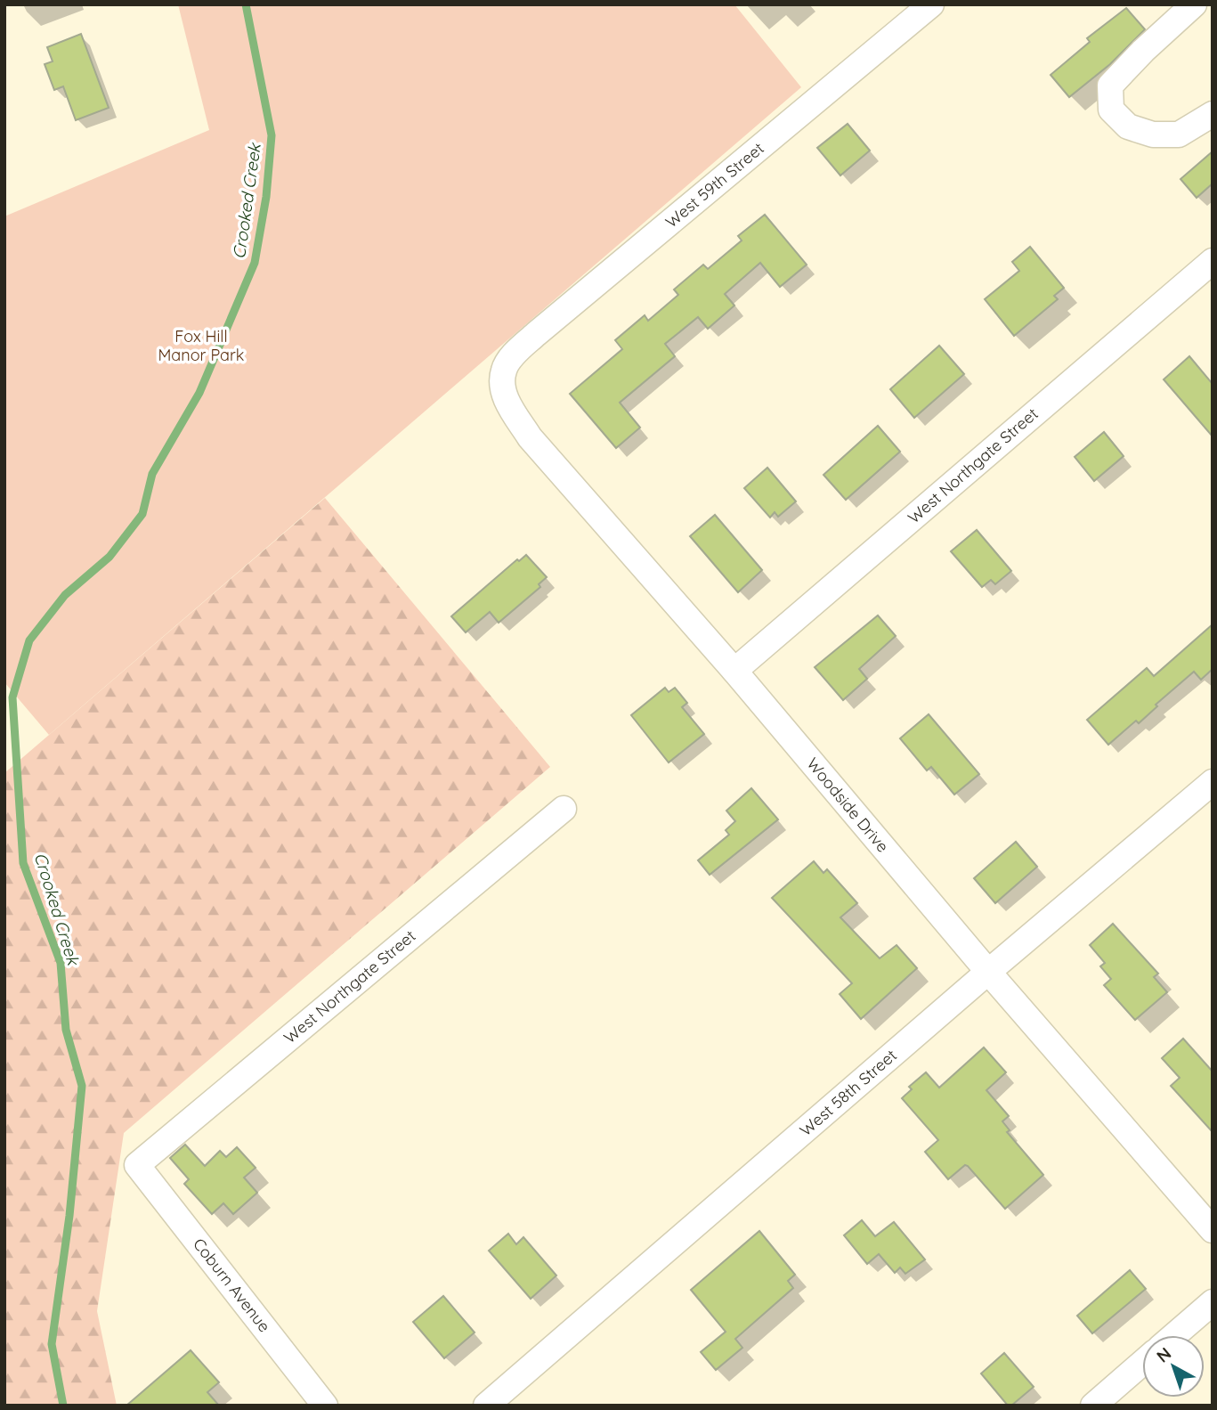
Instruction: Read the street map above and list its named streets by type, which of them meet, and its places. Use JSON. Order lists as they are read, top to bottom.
{
  "streets": {
    "street": [
      "West 59th Street",
      "West Northgate Street",
      "Woodside Drive",
      "West 58th Street",
      "Coburn Avenue"
    ]
  },
  "crossings": [
    ["West 59th Street", "Woodside Drive"],
    ["West Northgate Street", "Woodside Drive"],
    ["West Northgate Street", "Coburn Avenue"],
    ["Woodside Drive", "West 58th Street"]
  ],
  "water": ["Crooked Creek"],
  "parks": ["Fox Hill Manor Park"],
  "north": "top left"
}
